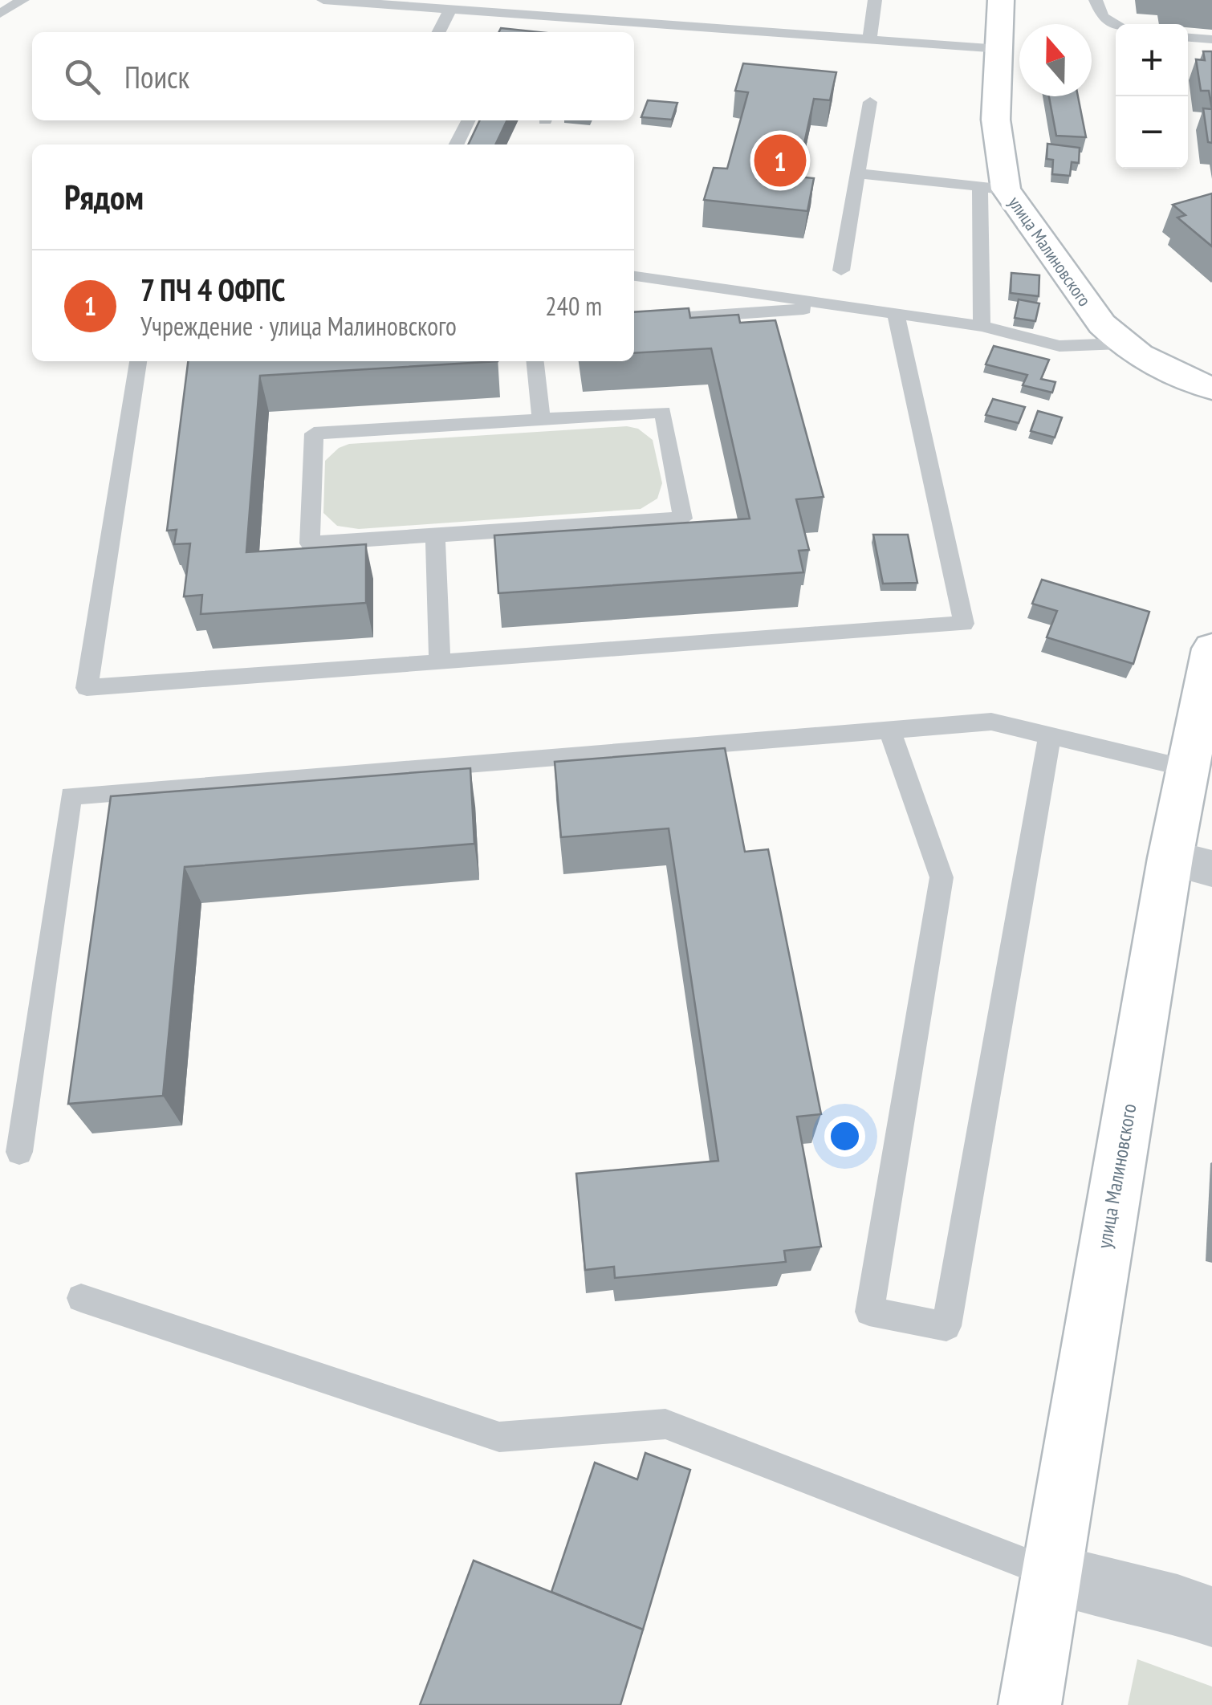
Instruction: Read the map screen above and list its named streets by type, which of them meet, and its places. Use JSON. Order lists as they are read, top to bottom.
{
  "streets": {
    "street": ["улица Малиновского"]
  },
  "north": "top",
  "page": {
    "map_buttons": ["+", "−"],
    "search": "Поиск",
    "pins": "1",
    "heading": "Рядом",
    "list": [
      {
        "mark": "1",
        "name": "7 ПЧ 4 ОФПС",
        "note": "Учреждение · улица Малиновского",
        "value": "240 m"
      }
    ]
  }
}
